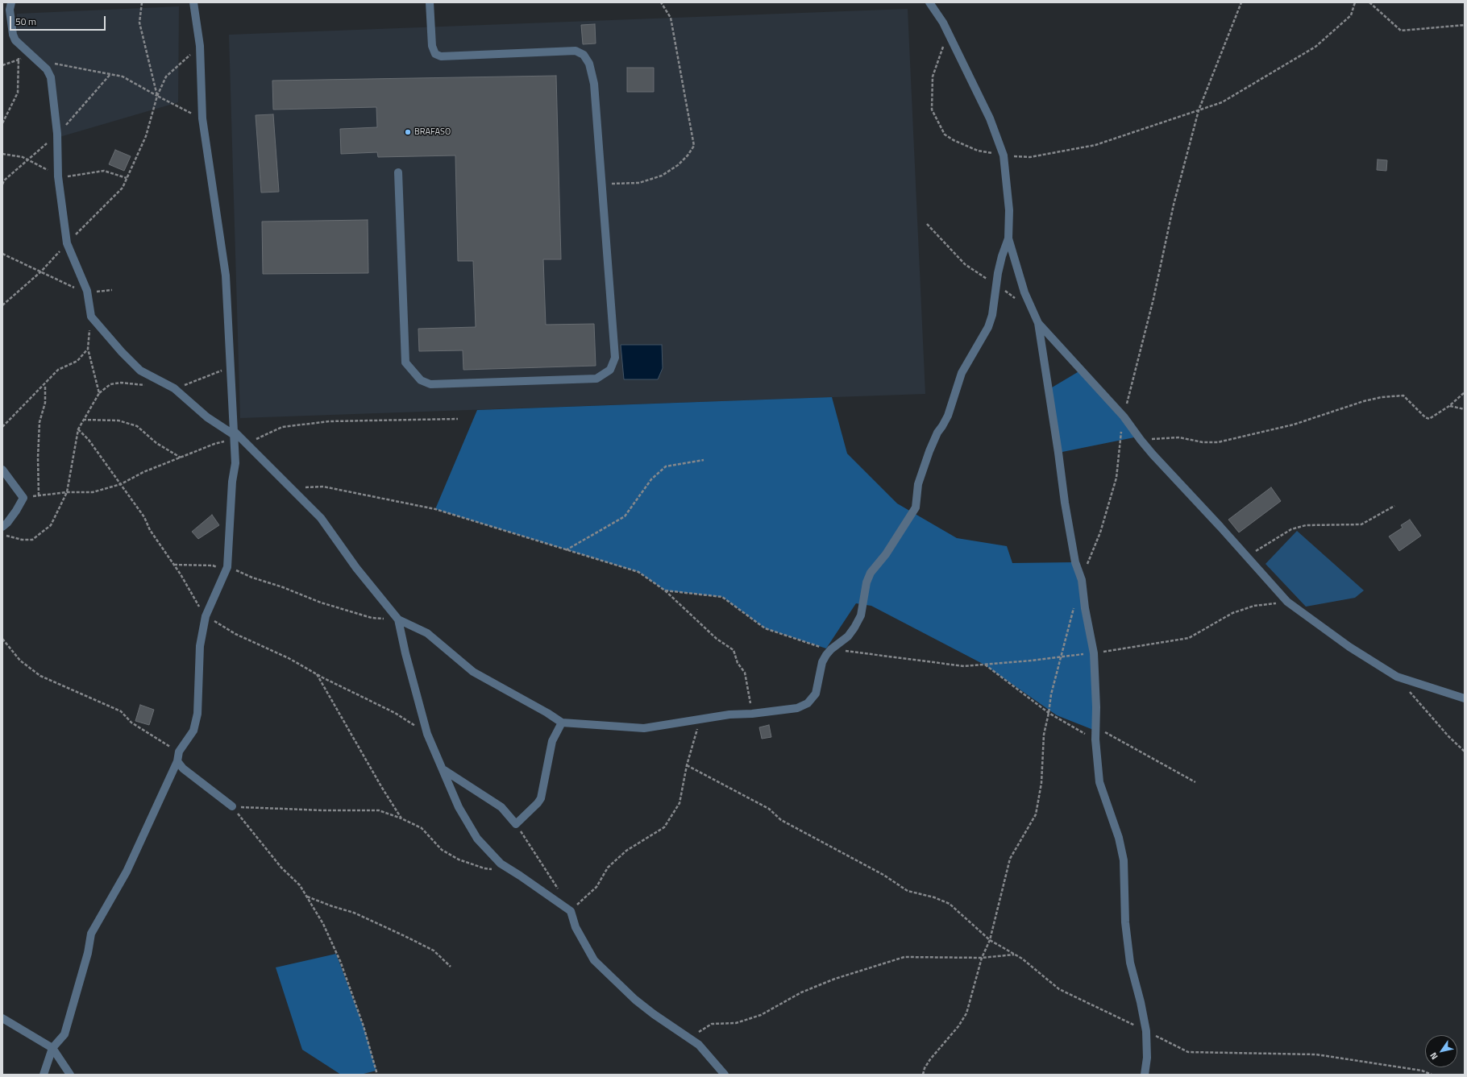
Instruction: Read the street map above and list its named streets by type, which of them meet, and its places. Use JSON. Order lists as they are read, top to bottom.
{
  "places": ["BRAFASO"],
  "scale_bar": "50 m",
  "north": "bottom left"
}
